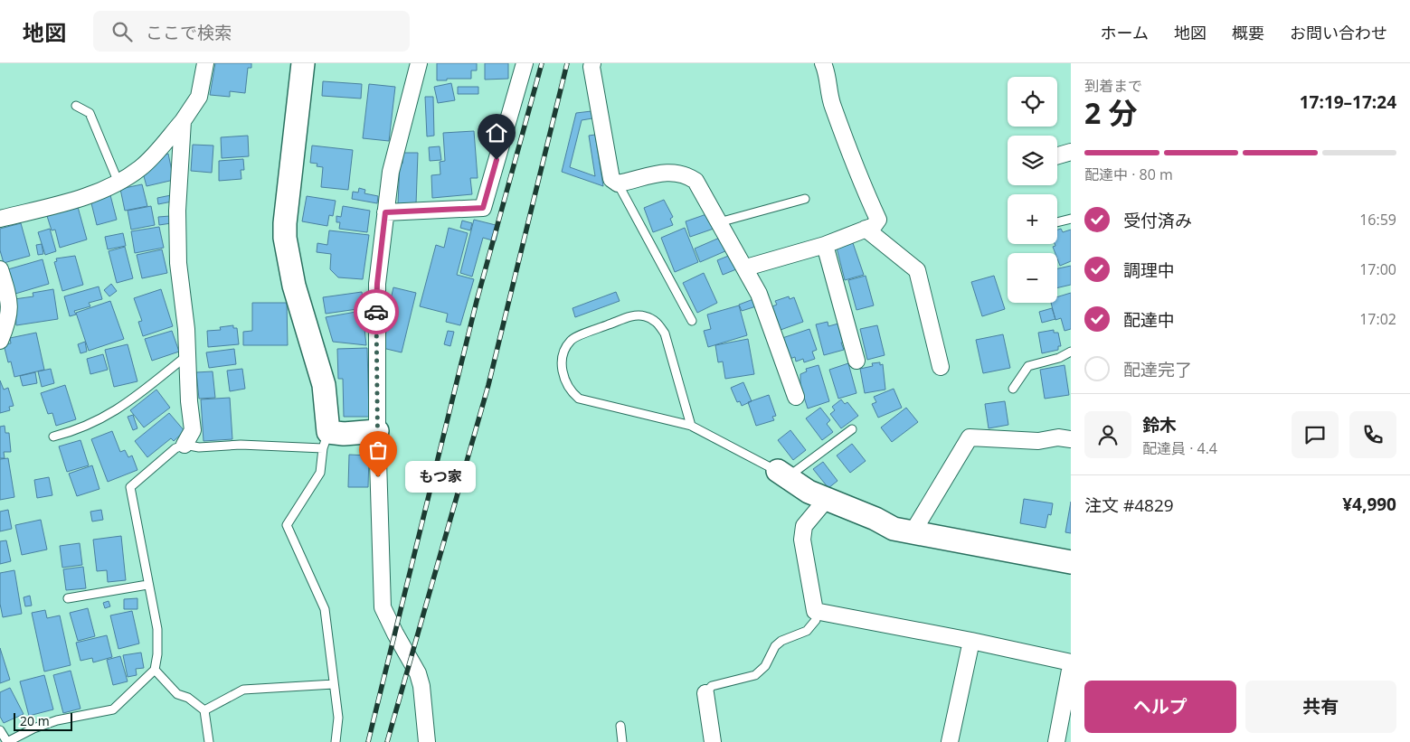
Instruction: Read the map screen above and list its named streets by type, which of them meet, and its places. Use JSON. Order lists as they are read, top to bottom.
{
  "places": ["もつ家"],
  "scale_bar": "20 m",
  "page": {
    "header": "地図",
    "search": "ここで検索",
    "nav": [
      "ホーム",
      "地図",
      "概要",
      "お問い合わせ"
    ],
    "heading": ["2 分", "到着まで", "17:19–17:24"],
    "panel": [
      "鈴木",
      "配達員 · 4.4",
      "注文 #4829",
      "¥4,990"
    ],
    "map_buttons": ["+", "−"],
    "bar": "配達中 · 80 m",
    "list": [
      ["受付済み", "16:59"],
      ["調理中", "17:00"],
      ["配達中", "17:02"],
      "配達完了"
    ],
    "bubble": "もつ家",
    "buttons": ["ヘルプ", "共有"],
    "scale": "20 m"
  }
}
